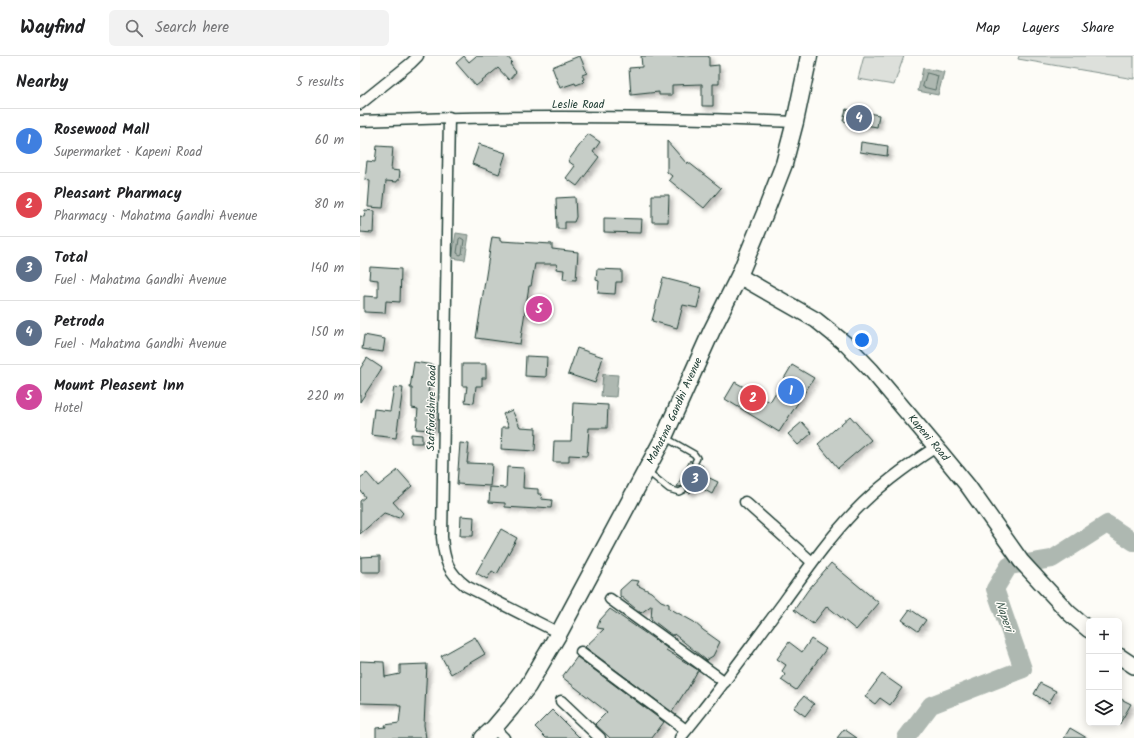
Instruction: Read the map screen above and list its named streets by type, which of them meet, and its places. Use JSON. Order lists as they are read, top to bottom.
{
  "streets": {
    "main road": ["Mahatma Gandhi Avenue", "Kapeni Road"],
    "street": ["Leslie Road", "Staffordshire Road"]
  },
  "crossings": [
    ["Leslie Road", "Staffordshire Road"],
    ["Leslie Road", "Mahatma Gandhi Avenue"],
    ["Staffordshire Road", "Mahatma Gandhi Avenue"],
    ["Mahatma Gandhi Avenue", "Kapeni Road"]
  ],
  "water": ["Naperi"],
  "page": {
    "header": "Wayfind",
    "search": "Search here",
    "nav": ["Map", "Layers", "Share"],
    "heading": ["Nearby", "5 results"],
    "pins": [
      "4",
      "5",
      "1",
      "2",
      "3"
    ],
    "list": [
      {
        "mark": "1",
        "name": "Rosewood Mall",
        "note": "Supermarket · Kapeni Road",
        "value": "60 m"
      },
      {
        "mark": "2",
        "name": "Pleasant Pharmacy",
        "note": "Pharmacy · Mahatma Gandhi Avenue",
        "value": "80 m"
      },
      {
        "mark": "3",
        "name": "Total",
        "note": "Fuel · Mahatma Gandhi Avenue",
        "value": "140 m"
      },
      {
        "mark": "4",
        "name": "Petroda",
        "note": "Fuel · Mahatma Gandhi Avenue",
        "value": "150 m"
      },
      {
        "mark": "5",
        "name": "Mount Pleasent Inn",
        "note": "Hotel",
        "value": "220 m"
      }
    ],
    "map_buttons": ["+", "−"]
  }
}
